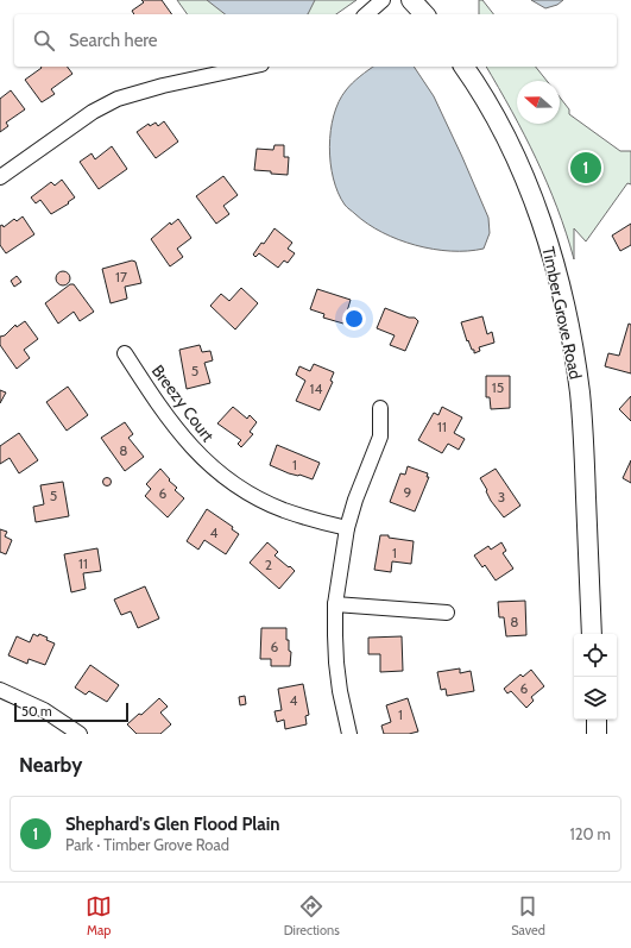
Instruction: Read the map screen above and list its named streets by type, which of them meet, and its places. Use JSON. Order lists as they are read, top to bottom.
{
  "streets": {
    "street": ["Timber Grove Road", "Breezy Court"]
  },
  "house_numbers": [
    "17",
    "5",
    "15",
    "14",
    "11",
    "8",
    "1",
    "9",
    "6",
    "5",
    "3",
    "4",
    "1",
    "11",
    "2",
    "8",
    "6",
    "6",
    "4",
    "1"
  ],
  "scale_bar": "50 m",
  "north": "left",
  "page": {
    "search": "Search here",
    "pins": "1",
    "scale": "50 m",
    "heading": "Nearby",
    "list": [
      {
        "mark": "1",
        "name": "Shephard's Glen Flood Plain",
        "note": "Park · Timber Grove Road",
        "value": "120 m"
      }
    ],
    "nav": ["Map", "Directions", "Saved"]
  }
}
